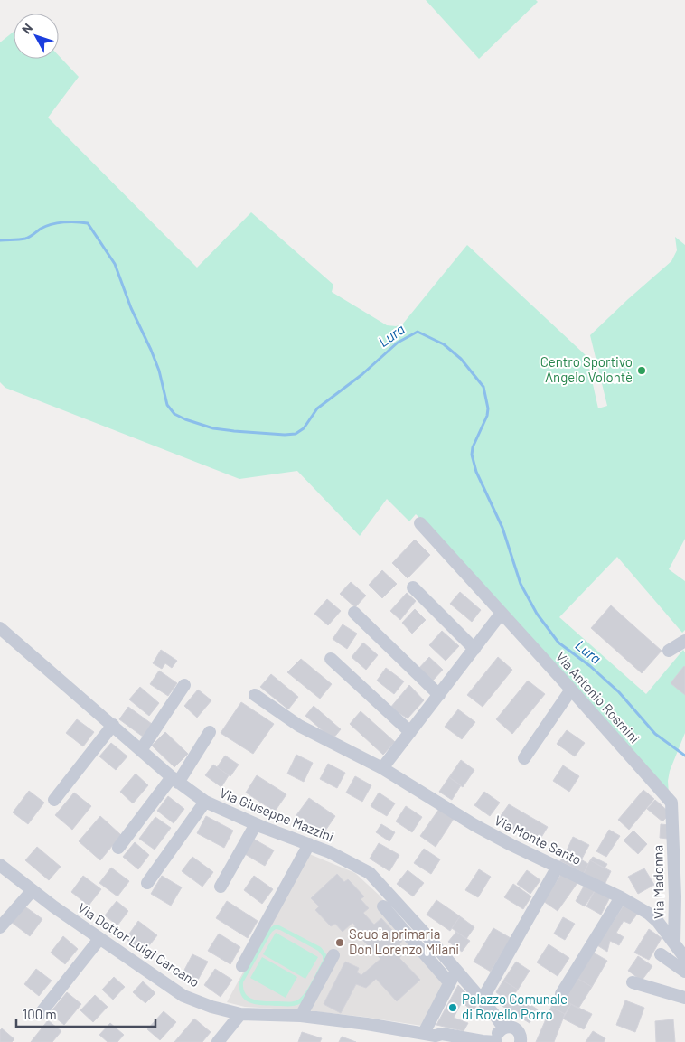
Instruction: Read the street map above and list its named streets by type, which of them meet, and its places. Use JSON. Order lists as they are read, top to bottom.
{
  "streets": {
    "street": [
      "Via Antonio Rosmini",
      "Via Giuseppe Mazzini",
      "Via Monte Santo",
      "Via Madonna",
      "Via Dottor Luigi Carcano"
    ]
  },
  "crossings": [
    ["Via Antonio Rosmini", "Via Madonna"],
    ["Via Monte Santo", "Via Madonna"]
  ],
  "water": ["Lura"],
  "places": ["Centro Sportivo Angelo Volontè", "Scuola primaria Don Lorenzo Milani", "Palazzo Comunale di Rovello Porro"],
  "scale_bar": "100 m",
  "north": "top left"
}
